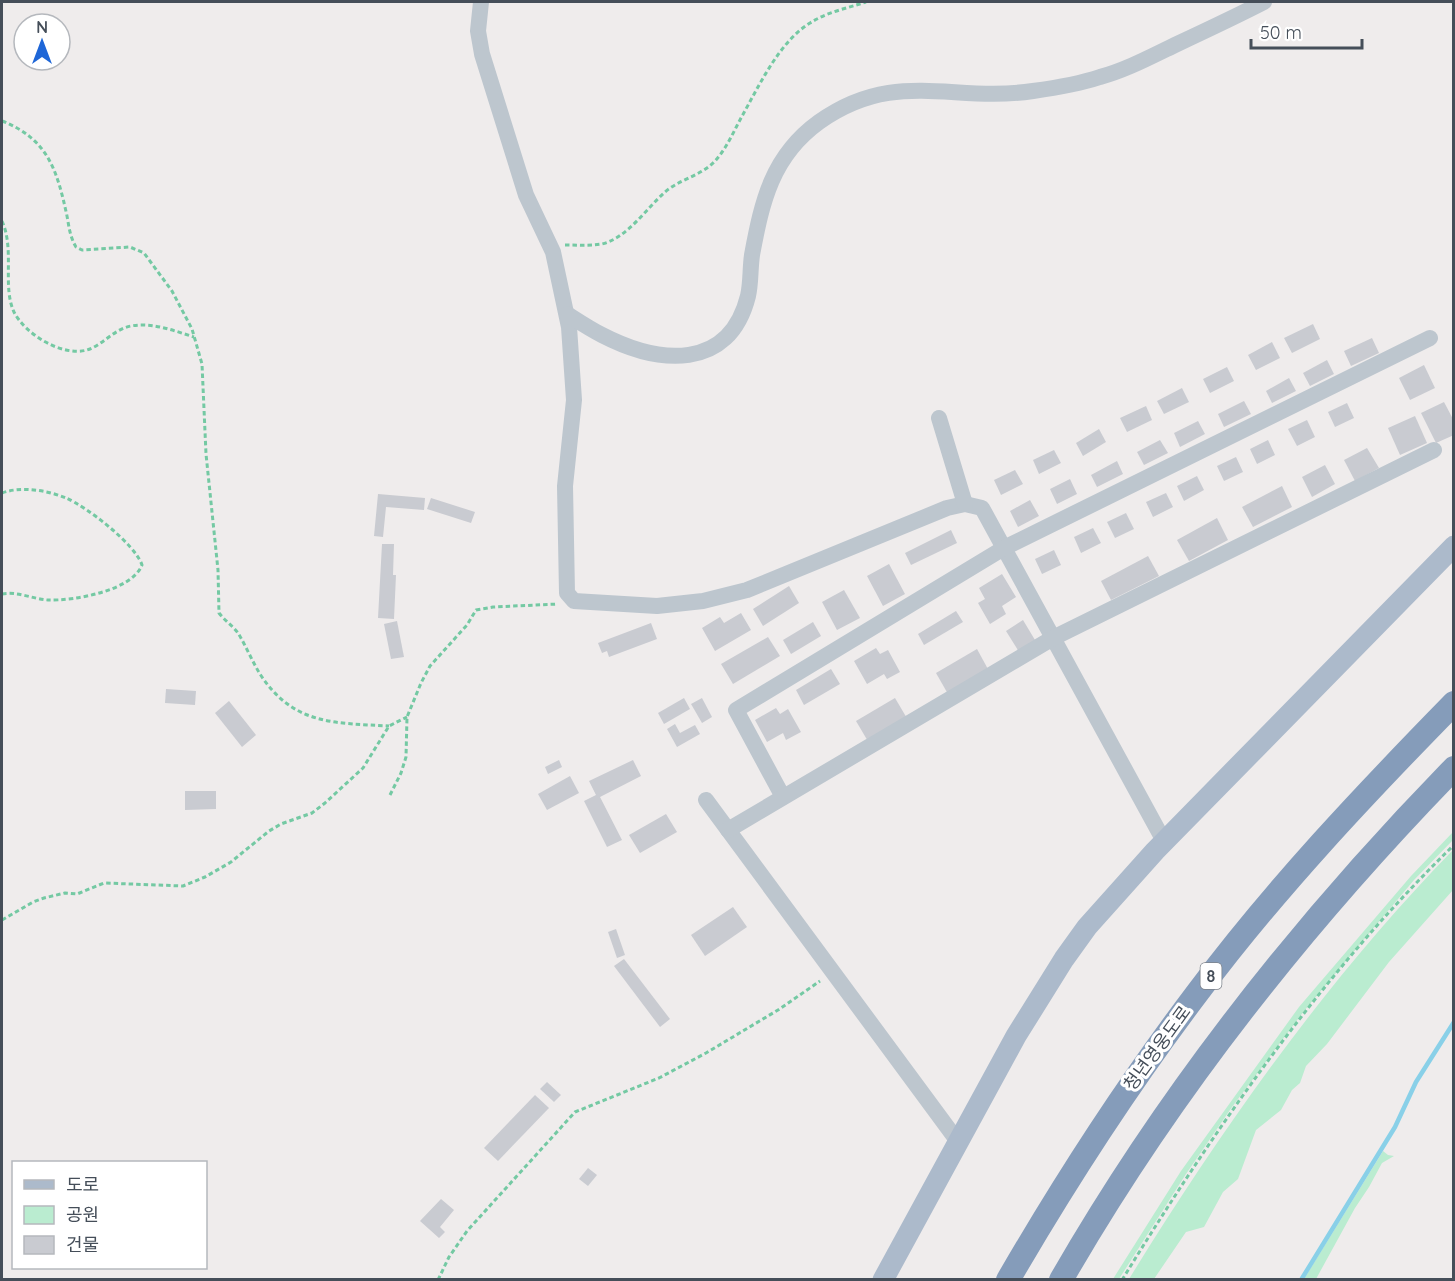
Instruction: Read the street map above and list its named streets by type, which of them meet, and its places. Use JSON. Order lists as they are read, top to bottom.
{
  "streets": {
    "highway": ["8", "청년영웅도로"]
  },
  "legend": ["도로", "공원", "건물"],
  "scale_bar": "50 m",
  "north": "top"
}
